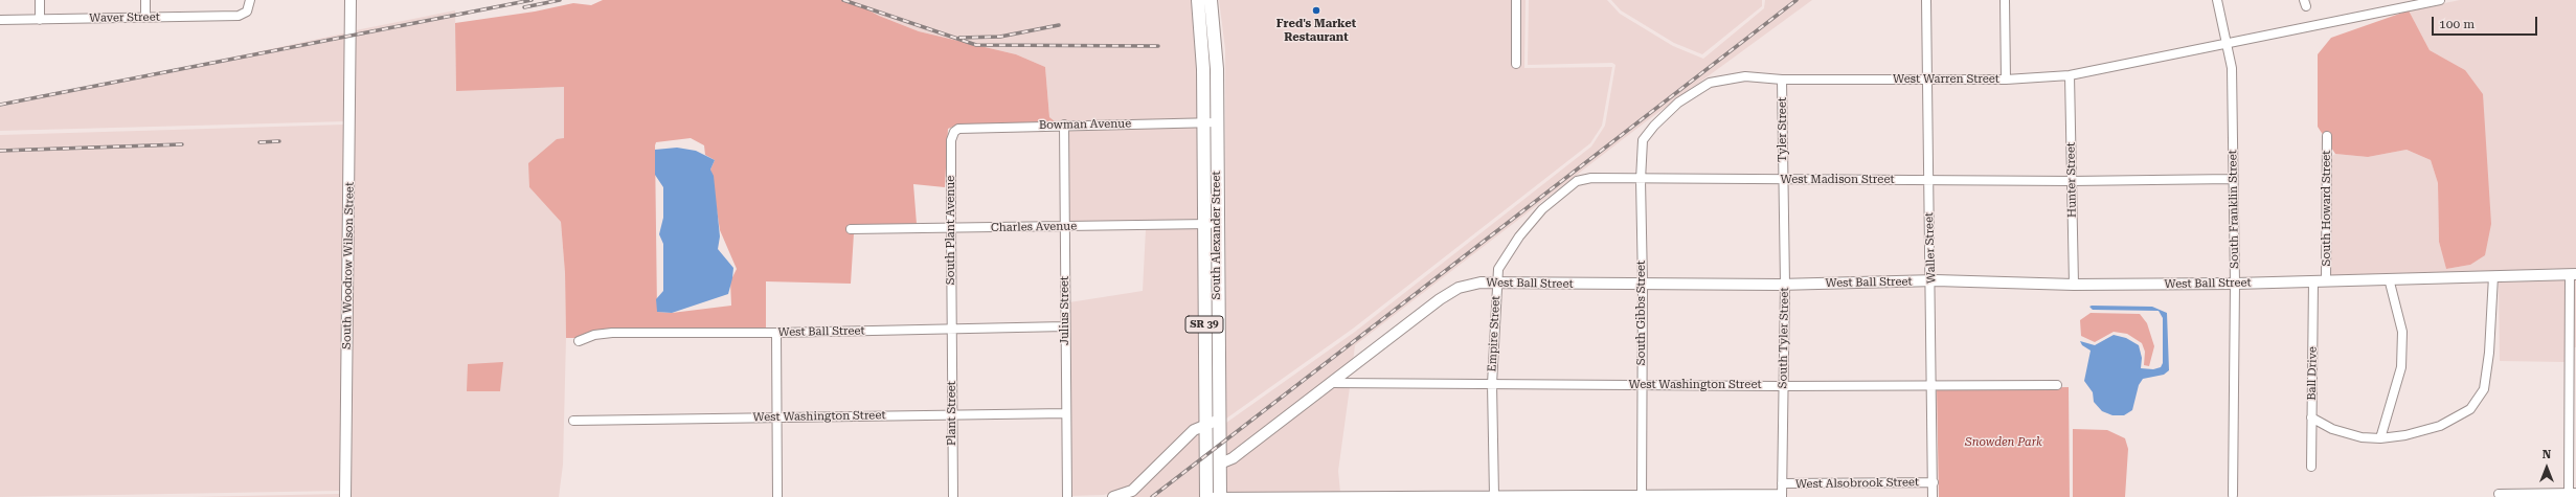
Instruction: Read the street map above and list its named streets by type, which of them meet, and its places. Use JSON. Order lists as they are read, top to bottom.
{
  "streets": {
    "main road": ["South Alexander Street", "SR 39"],
    "street": [
      "Waver Street",
      "West Warren Street",
      "Bowman Avenue",
      "Tyler Street",
      "West Madison Street",
      "Hunter Street",
      "South Howard Street",
      "South Franklin Street",
      "Charles Avenue",
      "South Plant Avenue",
      "Waller Street",
      "South Woodrow Wilson Street",
      "West Ball Street",
      "Julius Street",
      "South Gibbs Street",
      "Empire Street",
      "South Tyler Street",
      "Ball Drive",
      "West Washington Street",
      "Plant Street",
      "West Alsobrook Street"
    ]
  },
  "crossings": [
    ["West Warren Street", "Tyler Street"],
    ["West Warren Street", "West Madison Street"],
    ["West Warren Street", "Hunter Street"],
    ["West Warren Street", "South Franklin Street"],
    ["West Warren Street", "Waller Street"],
    ["West Warren Street", "South Gibbs Street"],
    ["Bowman Avenue", "South Plant Avenue"],
    ["Bowman Avenue", "South Alexander Street"],
    ["Bowman Avenue", "Julius Street"],
    ["Tyler Street", "West Madison Street"],
    ["Tyler Street", "South Tyler Street"],
    ["West Madison Street", "Hunter Street"],
    ["West Madison Street", "South Franklin Street"],
    ["West Madison Street", "Waller Street"],
    ["West Madison Street", "West Ball Street"],
    ["West Madison Street", "South Gibbs Street"],
    ["West Madison Street", "Empire Street"],
    ["West Madison Street", "South Tyler Street"],
    ["Hunter Street", "West Ball Street"],
    ["South Howard Street", "West Ball Street"],
    ["South Franklin Street", "West Ball Street"],
    ["Charles Avenue", "South Plant Avenue"],
    ["Charles Avenue", "South Alexander Street"],
    ["Charles Avenue", "Julius Street"],
    ["South Plant Avenue", "West Ball Street"],
    ["South Plant Avenue", "Plant Street"],
    ["South Alexander Street", "West Ball Street"],
    ["South Alexander Street", "West Alsobrook Street"],
    ["Waller Street", "West Ball Street"],
    ["Waller Street", "West Washington Street"],
    ["Waller Street", "West Alsobrook Street"],
    ["West Ball Street", "Julius Street"],
    ["West Ball Street", "South Gibbs Street"],
    ["West Ball Street", "Empire Street"],
    ["West Ball Street", "South Tyler Street"],
    ["West Ball Street", "Ball Drive"],
    ["West Ball Street", "West Washington Street"],
    ["West Ball Street", "Plant Street"],
    ["Julius Street", "West Washington Street"],
    ["South Gibbs Street", "West Washington Street"],
    ["South Gibbs Street", "West Alsobrook Street"],
    ["Empire Street", "West Washington Street"],
    ["Empire Street", "West Alsobrook Street"],
    ["South Tyler Street", "West Washington Street"],
    ["South Tyler Street", "West Alsobrook Street"],
    ["West Washington Street", "Plant Street"]
  ],
  "parks": ["Snowden Park"],
  "places": ["Fred's Market Restaurant"],
  "scale_bar": "100 m",
  "north": "top"
}
